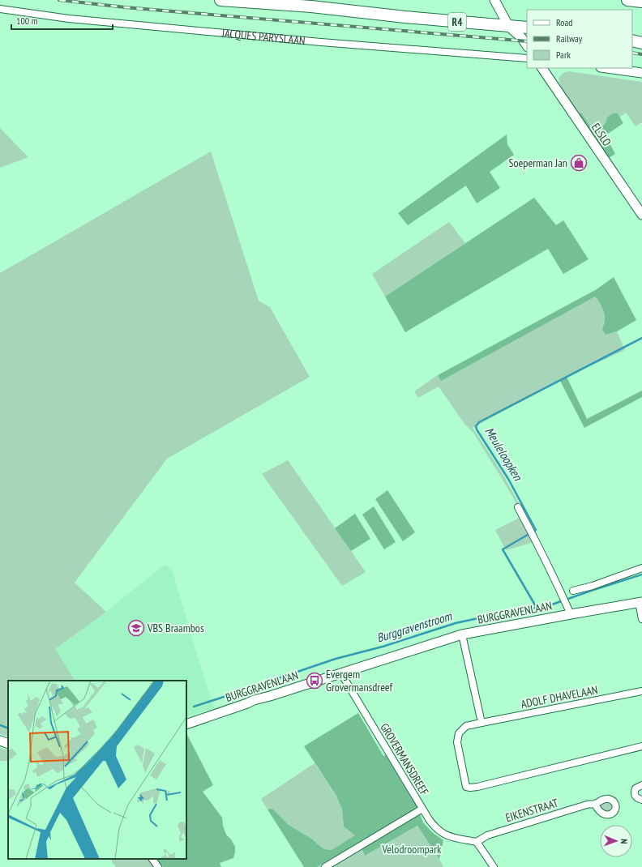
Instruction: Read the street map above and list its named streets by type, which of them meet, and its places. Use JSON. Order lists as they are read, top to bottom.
{
  "streets": {
    "highway": ["R4"],
    "main road": ["ELSLO", "BURGGRAVENLAAN"],
    "street": [
      "JACQUES PARYSLAAN",
      "ADOLF DHAVELAAN",
      "GROVERMANSDREEF",
      "EIKENSTRAAT"
    ]
  },
  "crossings": [
    ["BURGGRAVENLAAN", "GROVERMANSDREEF"]
  ],
  "water": ["Meuleloopken", "Burggravenstroom"],
  "parks": ["Velodroompark"],
  "places": {
    "shop": ["Soeperman Jan"],
    "school or university": ["VBS Braambos"],
    "bus stop": ["Evergem Grovermansdreef"]
  },
  "legend": ["Road", "Railway", "Park"],
  "scale_bar": "100 m",
  "north": "right"
}
